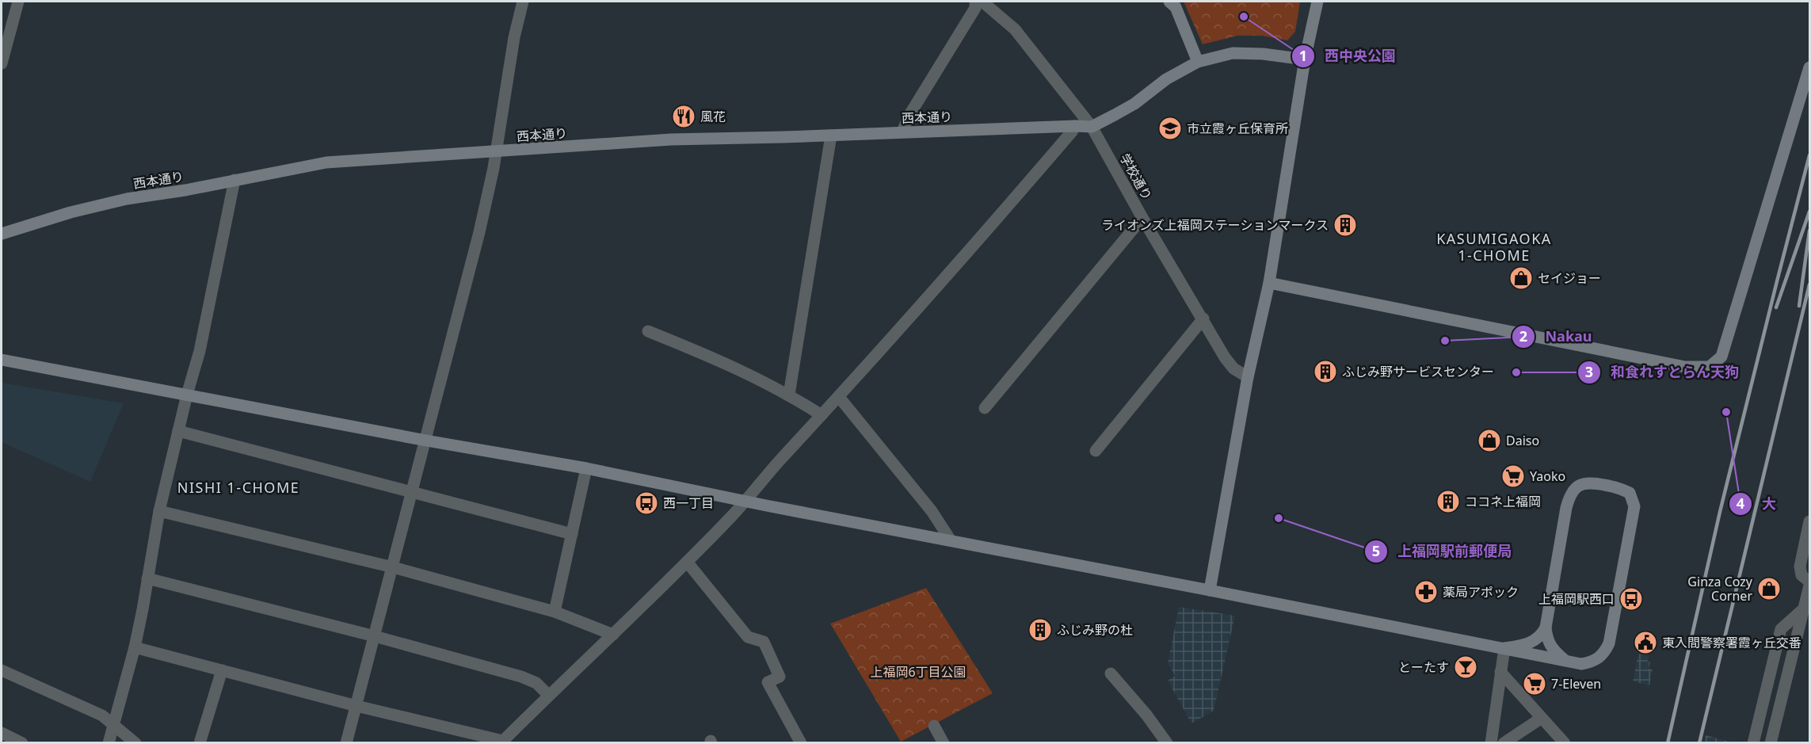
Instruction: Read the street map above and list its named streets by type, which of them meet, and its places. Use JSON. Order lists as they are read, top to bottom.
{
  "streets": {
    "street": ["西本通り", "学校通り"]
  },
  "crossings": [
    ["西本通り", "学校通り"]
  ],
  "districts": ["KASUMIGAOKA 1-CHOME", "NISHI 1-CHOME"],
  "parks": ["上福岡6丁目公園"],
  "places": {
    "other": [
      "西中央公園",
      "Nakau",
      "和食れすとらん天狗",
      "大",
      "上福岡駅前郵便局"
    ],
    "restaurant": ["風花"],
    "school or university": ["市立霞ヶ丘保育所"],
    "building": [
      "ライオンズ上福岡ステーションマークス",
      "ふじみ野サービスセンター",
      "ココネ上福岡",
      "ふじみ野の杜"
    ],
    "shop": ["セイジョー", "Daiso", "Ginza Cozy Corner"],
    "supermarket": ["Yaoko", "7-Eleven"],
    "bus stop": ["西一丁目", "上福岡駅西口"],
    "pharmacy": ["薬局アポック"],
    "public building": ["東入間警察署霞ヶ丘交番"],
    "bar": ["とーたす"]
  }
}
